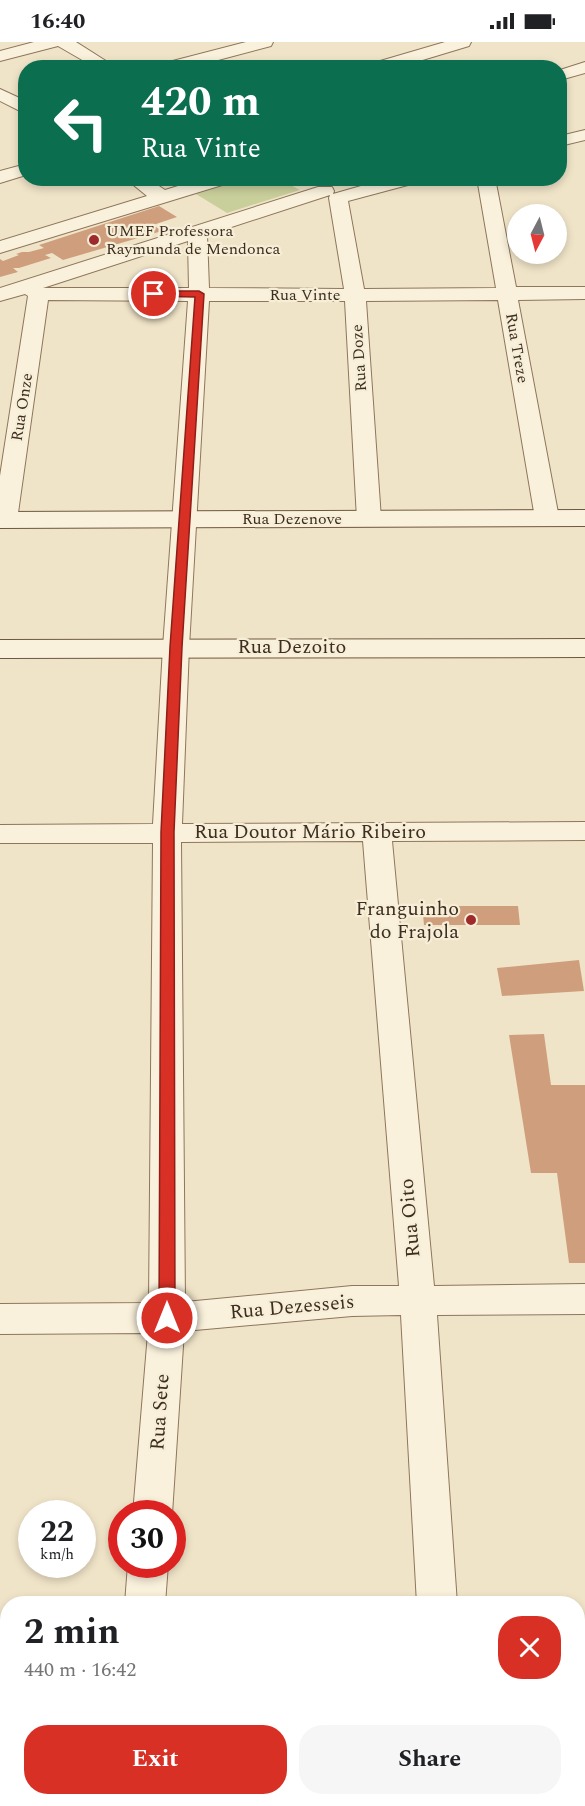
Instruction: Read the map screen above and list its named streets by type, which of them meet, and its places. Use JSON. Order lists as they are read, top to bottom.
{
  "streets": {
    "street": [
      "Rua Vinte",
      "Rua Treze",
      "Rua Doze",
      "Rua Onze",
      "Rua Dezenove",
      "Rua Dezoito",
      "Rua Doutor Mário Ribeiro",
      "Rua Oito",
      "Rua Dezesseis",
      "Rua Sete"
    ]
  },
  "crossings": [
    ["Rua Vinte", "Rua Treze"],
    ["Rua Vinte", "Rua Doze"],
    ["Rua Vinte", "Rua Onze"],
    ["Rua Vinte", "Rua Sete"],
    ["Rua Treze", "Rua Dezenove"],
    ["Rua Doze", "Rua Dezenove"],
    ["Rua Onze", "Rua Dezenove"],
    ["Rua Dezenove", "Rua Sete"],
    ["Rua Dezoito", "Rua Sete"],
    ["Rua Doutor Mário Ribeiro", "Rua Oito"],
    ["Rua Doutor Mário Ribeiro", "Rua Sete"],
    ["Rua Oito", "Rua Dezesseis"],
    ["Rua Dezesseis", "Rua Sete"]
  ],
  "places": ["UMEF Professora Raymunda de Mendonca", "Franguinho do Frajola"],
  "north": "bottom",
  "page": {
    "status": "16:40",
    "turn": ["420 m", "Rua Vinte"],
    "speed": "22 km/h",
    "limit": "30",
    "heading": ["2 min", "440 m · 16:42"],
    "buttons": ["Exit", "Share"]
  }
}
